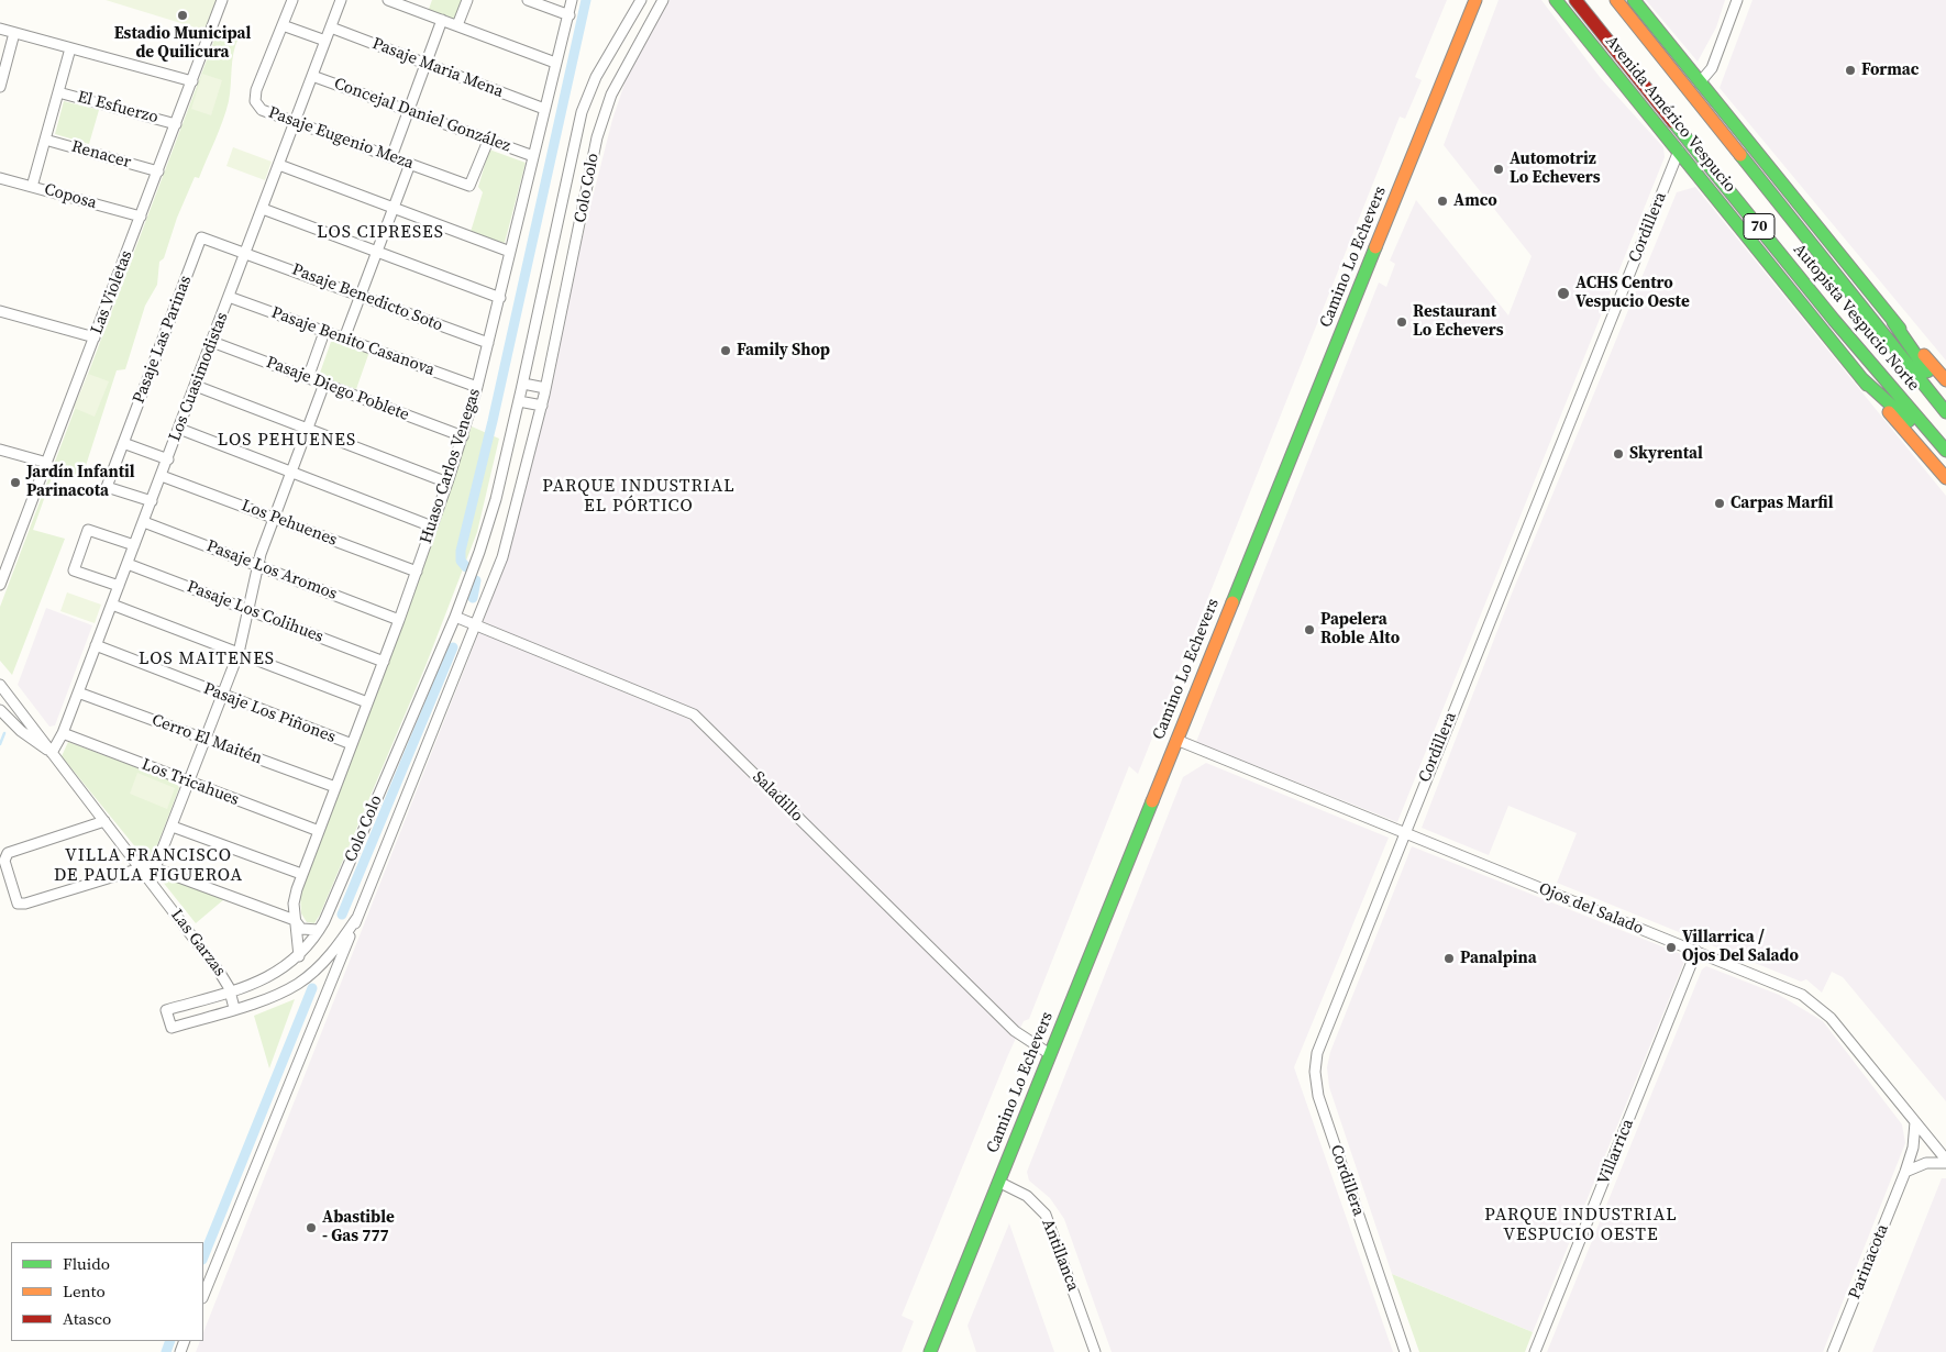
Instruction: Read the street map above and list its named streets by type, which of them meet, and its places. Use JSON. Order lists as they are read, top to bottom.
{
  "streets": {
    "main road": [
      "Avenida Américo Vespucio",
      "70",
      "Camino Lo Echevers",
      "Autopista Vespucio Norte"
    ],
    "street": [
      "Pasaje Maria Mena",
      "El Esfuerzo",
      "Concejal Daniel González",
      "Pasaje Eugenio Meza",
      "Renacer",
      "Colo Colo",
      "Coposa",
      "Cordillera",
      "Las Violetas",
      "Pasaje Benedicto Soto",
      "Pasaje Las Parinas",
      "Pasaje Benito Casanova",
      "Los Cuasimodistas",
      "Pasaje Diego Poblete",
      "Huaso Carlos Venegas",
      "Los Pehuenes",
      "Pasaje Los Aromos",
      "Pasaje Los Colihues",
      "Pasaje Los Piñones",
      "Cerro El Maitén",
      "Los Tricahues",
      "Saladillo",
      "Ojos del Salado",
      "Las Garzas",
      "Villarrica",
      "Antillanca",
      "Parinacota"
    ]
  },
  "crossings": [
    ["Pasaje Maria Mena", "Los Cuasimodistas"],
    ["Pasaje Maria Mena", "Huaso Carlos Venegas"],
    ["El Esfuerzo", "Las Violetas"],
    ["Avenida Américo Vespucio", "Cordillera"],
    ["Concejal Daniel González", "Pasaje Eugenio Meza"],
    ["Concejal Daniel González", "Los Cuasimodistas"],
    ["Concejal Daniel González", "Huaso Carlos Venegas"],
    ["Pasaje Eugenio Meza", "Los Cuasimodistas"],
    ["Renacer", "Las Violetas"],
    ["Colo Colo", "Huaso Carlos Venegas"],
    ["Colo Colo", "Saladillo"],
    ["Colo Colo", "Las Garzas"],
    ["Coposa", "Las Violetas"],
    ["Cordillera", "Ojos del Salado"],
    ["Camino Lo Echevers", "Saladillo"],
    ["Camino Lo Echevers", "Ojos del Salado"],
    ["Camino Lo Echevers", "Antillanca"],
    ["Pasaje Benedicto Soto", "Pasaje Las Parinas"],
    ["Pasaje Benedicto Soto", "Los Cuasimodistas"],
    ["Pasaje Benedicto Soto", "Huaso Carlos Venegas"],
    ["Pasaje Las Parinas", "Los Cuasimodistas"],
    ["Pasaje Benito Casanova", "Los Cuasimodistas"],
    ["Pasaje Benito Casanova", "Huaso Carlos Venegas"],
    ["Los Cuasimodistas", "Pasaje Diego Poblete"],
    ["Los Cuasimodistas", "Los Pehuenes"],
    ["Los Cuasimodistas", "Pasaje Los Aromos"],
    ["Los Cuasimodistas", "Pasaje Los Colihues"],
    ["Los Cuasimodistas", "Pasaje Los Piñones"],
    ["Los Cuasimodistas", "Cerro El Maitén"],
    ["Los Cuasimodistas", "Los Tricahues"],
    ["Los Cuasimodistas", "Las Garzas"],
    ["Pasaje Diego Poblete", "Huaso Carlos Venegas"],
    ["Huaso Carlos Venegas", "Los Pehuenes"],
    ["Huaso Carlos Venegas", "Pasaje Los Aromos"],
    ["Huaso Carlos Venegas", "Pasaje Los Colihues"],
    ["Huaso Carlos Venegas", "Pasaje Los Piñones"],
    ["Huaso Carlos Venegas", "Cerro El Maitén"],
    ["Huaso Carlos Venegas", "Los Tricahues"],
    ["Ojos del Salado", "Villarrica"],
    ["Ojos del Salado", "Parinacota"]
  ],
  "districts": [
    "LOS CIPRESES",
    "LOS PEHUENES",
    "PARQUE INDUSTRIAL EL PÓRTICO",
    "LOS MAITENES",
    "VILLA FRANCISCO DE PAULA FIGUEROA",
    "PARQUE INDUSTRIAL VESPUCIO OESTE"
  ],
  "places": [
    "Estadio Municipal de Quilicura",
    "Formac",
    "Automotriz Lo Echevers",
    "Amco",
    "ACHS Centro Vespucio Oeste",
    "Restaurant Lo Echevers",
    "Family Shop",
    "Skyrental",
    "Jardín Infantil Parinacota",
    "Carpas Marfil",
    "Papelera Roble Alto",
    "Villarrica / Ojos Del Salado",
    "Panalpina",
    "Abastible - Gas 777"
  ],
  "legend": ["Fluido", "Lento", "Atasco"]
}
